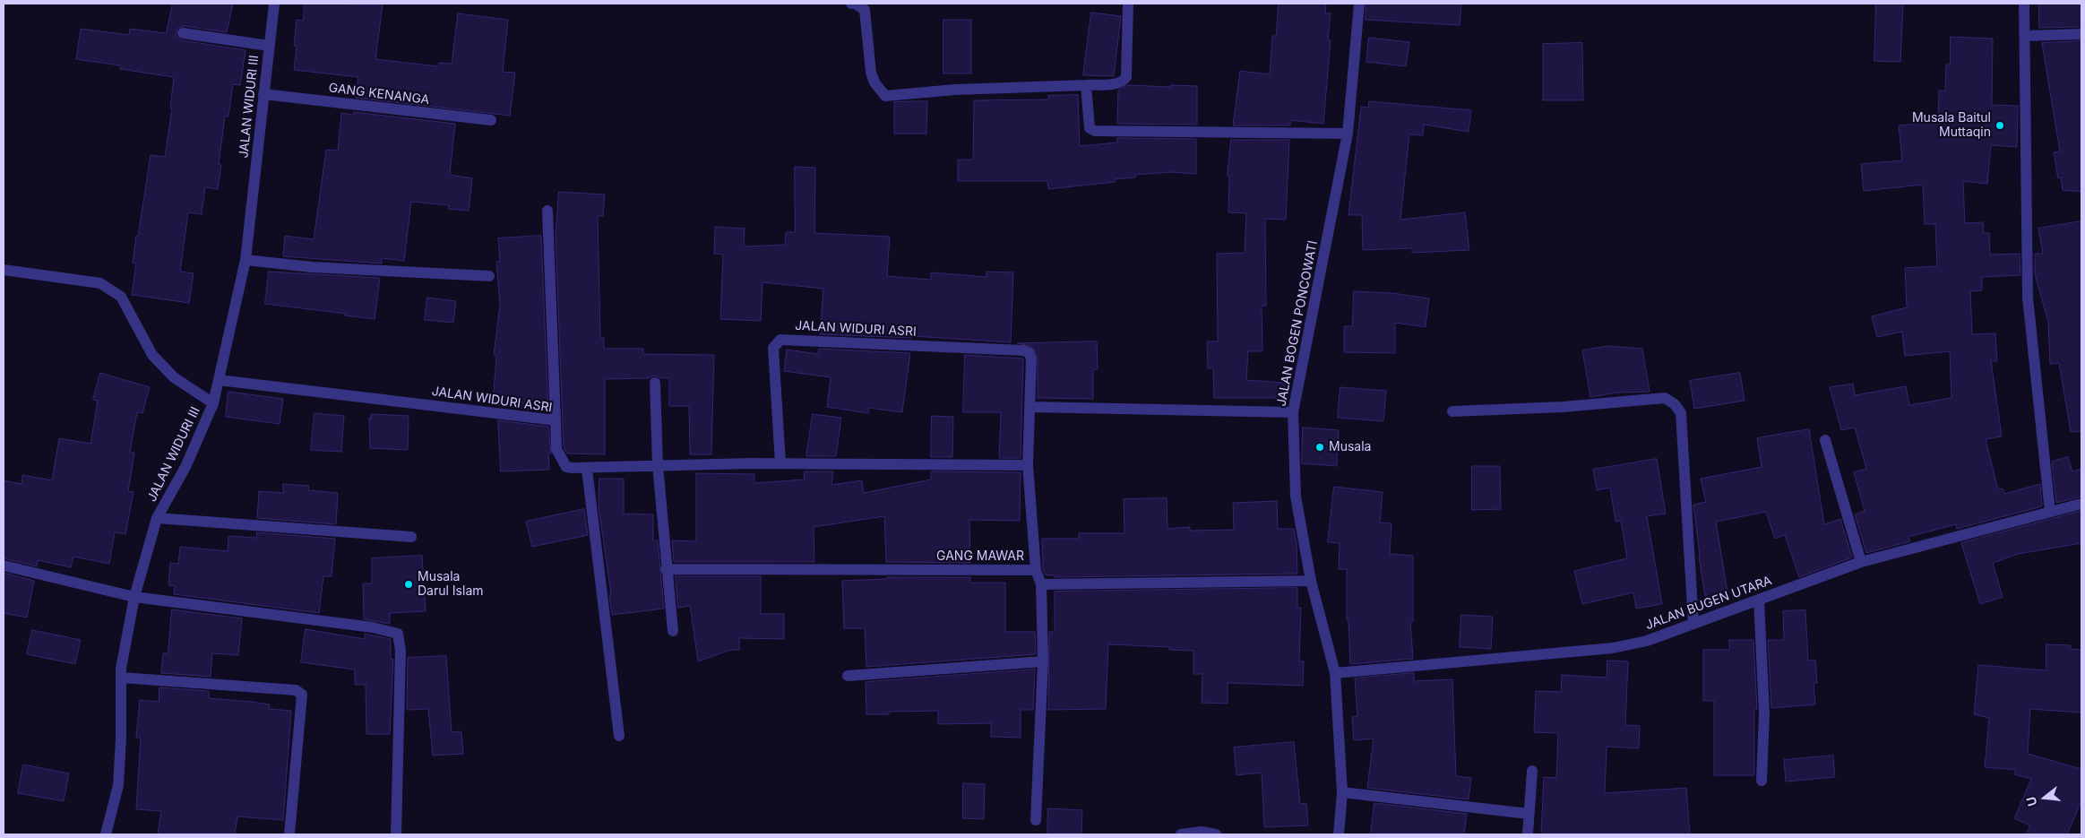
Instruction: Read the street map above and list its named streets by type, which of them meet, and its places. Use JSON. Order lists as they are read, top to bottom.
{
  "streets": {
    "street": [
      "GANG KENANGA",
      "JALAN WIDURI III",
      "JALAN BOGEN PONCOWATI",
      "JALAN WIDURI ASRI",
      "GANG MAWAR",
      "JALAN BUGEN UTARA"
    ]
  },
  "crossings": [
    ["GANG KENANGA", "JALAN WIDURI III"],
    ["JALAN WIDURI III", "JALAN WIDURI ASRI"],
    ["JALAN BOGEN PONCOWATI", "JALAN BUGEN UTARA"]
  ],
  "places": ["Musala Baitul Muttaqin", "Musala", "Musala Darul Islam"],
  "north": "left"
}
